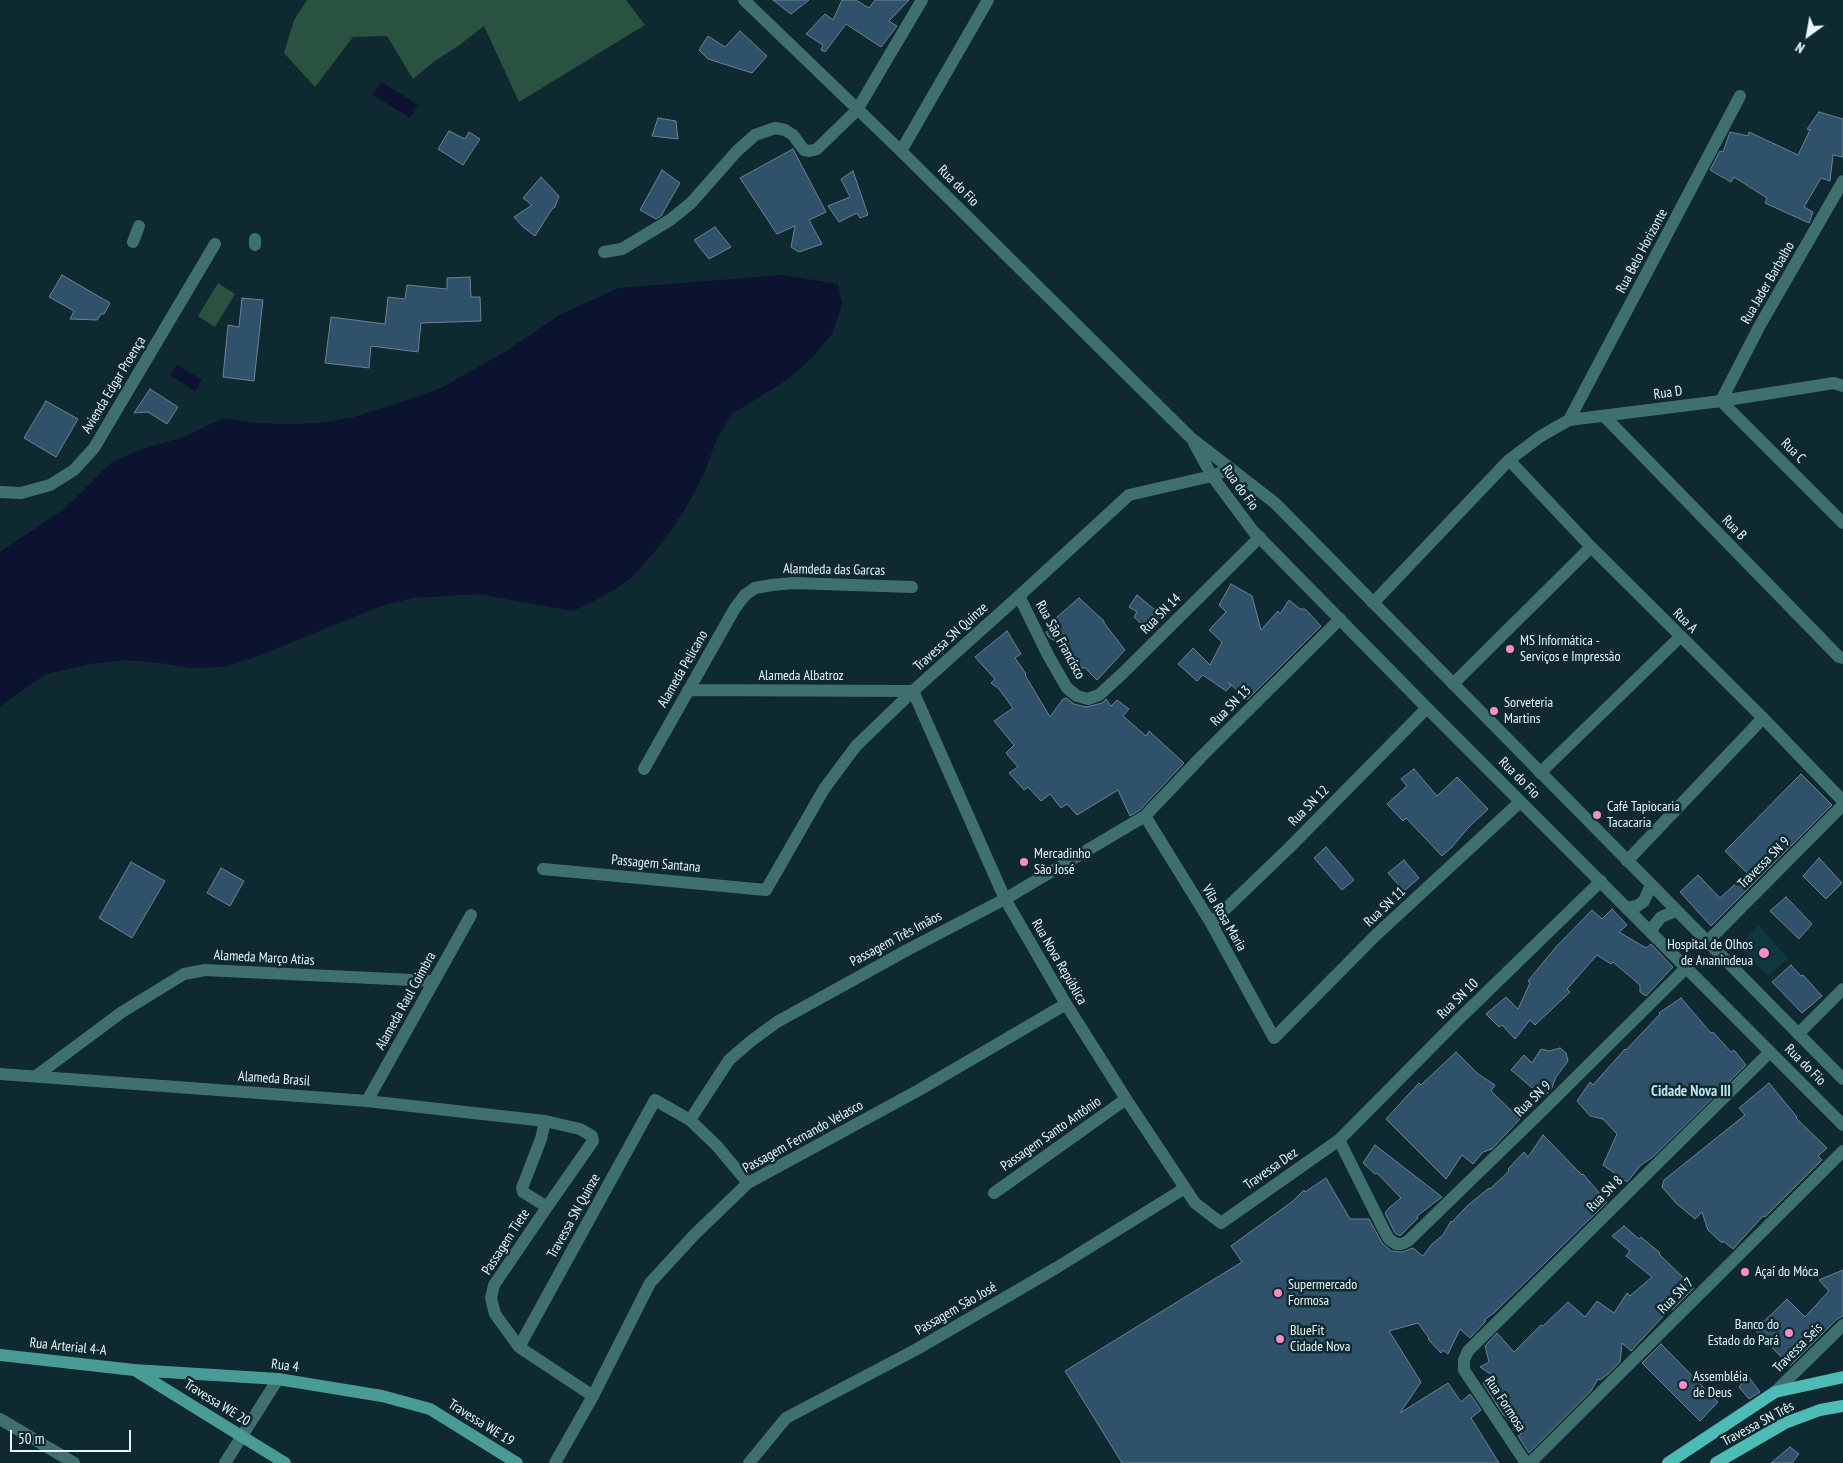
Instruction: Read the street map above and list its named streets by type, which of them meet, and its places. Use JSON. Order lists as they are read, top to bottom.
{
  "streets": {
    "main road": [
      "Rua Arterial 4-A",
      "Rua 4",
      "Travessa WE 20",
      "Travessa WE 19",
      "Travessa SN Três"
    ],
    "street": [
      "Rua do Fio",
      "Rua Belo Horizonte",
      "Rua Jader Barbalho",
      "Avienda Edgar Proença",
      "Rua D",
      "Rua C",
      "Rua B",
      "Alamdeda das Garcas",
      "Rua SN 14",
      "Rua A",
      "Travessa SN Quinze",
      "Rua São Francisco",
      "Alameda Pelicano",
      "Alameda Albatroz",
      "Rua SN 13",
      "Rua SN 12",
      "Travessa SN 9",
      "Passagem Santana",
      "Rua SN 11",
      "Vila Rosa Maria",
      "Passagem Três Imãos",
      "Alameda Março Atias",
      "Rua Nova República",
      "Rua SN 10",
      "Alameda Raul Coimbra",
      "Alameda Brasil",
      "Rua SN 9",
      "Passagem Santo Antônio",
      "Passagem Fernando Velasco",
      "Travessa Dez",
      "Rua SN 8",
      "Passagem Tiete",
      "Rua SN 7",
      "Passagem São José",
      "Travessa Seis",
      "Rua Formosa"
    ]
  },
  "crossings": [
    ["Rua do Fio", "Rua SN 14"],
    ["Rua do Fio", "Travessa SN Quinze"],
    ["Rua do Fio", "Rua SN 13"],
    ["Rua do Fio", "Rua SN 12"],
    ["Rua do Fio", "Travessa SN 9"],
    ["Rua do Fio", "Rua SN 11"],
    ["Rua do Fio", "Rua SN 10"],
    ["Rua do Fio", "Rua SN 9"],
    ["Rua do Fio", "Rua SN 8"],
    ["Rua Belo Horizonte", "Rua D"],
    ["Rua Jader Barbalho", "Rua D"],
    ["Rua Jader Barbalho", "Rua C"],
    ["Rua D", "Rua C"],
    ["Rua D", "Rua B"],
    ["Rua D", "Rua A"],
    ["Alamdeda das Garcas", "Alameda Pelicano"],
    ["Rua SN 14", "Rua São Francisco"],
    ["Travessa SN Quinze", "Rua São Francisco"],
    ["Travessa SN Quinze", "Alameda Albatroz"],
    ["Travessa SN Quinze", "Passagem Santana"],
    ["Travessa SN Quinze", "Passagem Três Imãos"],
    ["Travessa SN Quinze", "Rua Nova República"],
    ["Travessa SN Quinze", "Passagem Tiete"],
    ["Alameda Pelicano", "Alameda Albatroz"],
    ["Alameda Albatroz", "Rua Nova República"],
    ["Rua SN 13", "Vila Rosa Maria"],
    ["Rua SN 13", "Passagem Três Imãos"],
    ["Rua SN 12", "Vila Rosa Maria"],
    ["Rua SN 11", "Vila Rosa Maria"],
    ["Vila Rosa Maria", "Passagem Três Imãos"],
    ["Passagem Três Imãos", "Rua Nova República"],
    ["Alameda Março Atias", "Alameda Raul Coimbra"],
    ["Alameda Março Atias", "Alameda Brasil"],
    ["Rua Nova República", "Passagem Santo Antônio"],
    ["Rua Nova República", "Passagem Fernando Velasco"],
    ["Rua Nova República", "Travessa Dez"],
    ["Rua Nova República", "Passagem São José"],
    ["Rua SN 10", "Rua SN 9"],
    ["Rua SN 10", "Travessa Dez"],
    ["Alameda Raul Coimbra", "Alameda Brasil"],
    ["Alameda Brasil", "Passagem Tiete"],
    ["Rua SN 9", "Travessa Dez"],
    ["Passagem Fernando Velasco", "Passagem Tiete"],
    ["Rua SN 8", "Rua Formosa"],
    ["Rua Arterial 4-A", "Rua 4"],
    ["Rua Arterial 4-A", "Travessa WE 20"],
    ["Rua 4", "Travessa WE 20"],
    ["Rua 4", "Travessa WE 19"]
  ],
  "districts": ["Cidade Nova III"],
  "places": [
    "MS Informática - Serviços e Impressão",
    "Sorveteria Martins",
    "Café Tapiocaria Tacacaria",
    "Mercadinho São José",
    "Hospital de Olhos de Ananindeua",
    "Açaí do Móca",
    "Supermercado Formosa",
    "Banco do Estado do Pará",
    "BlueFit Cidade Nova",
    "Assembléia de Deus"
  ],
  "scale_bar": "50 m",
  "north": "bottom left"
}
